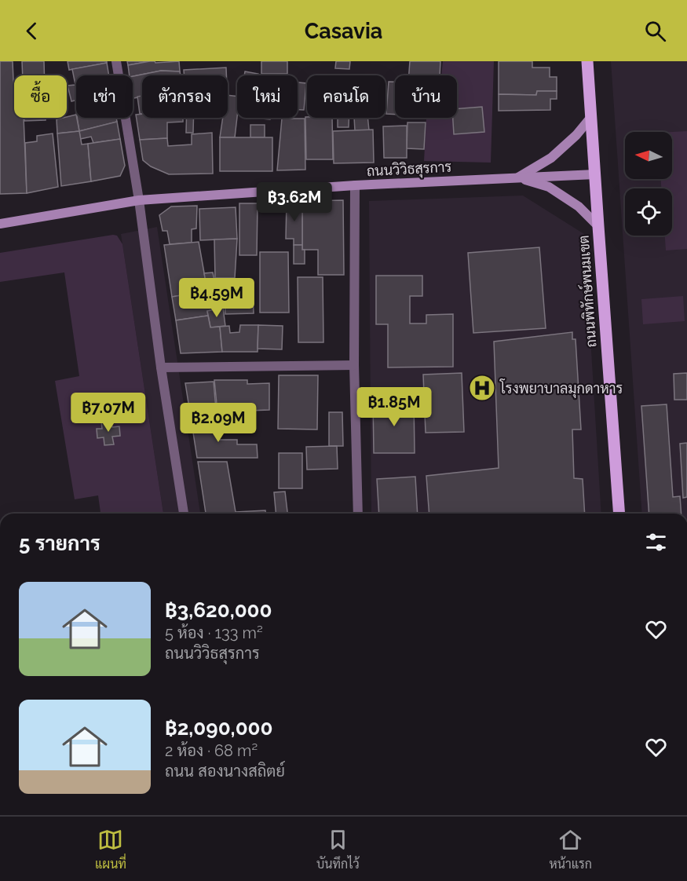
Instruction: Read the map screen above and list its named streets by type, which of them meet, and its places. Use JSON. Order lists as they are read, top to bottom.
{
  "streets": {
    "main road": ["ถนนวิวิธสุรการ", "ถนนพิทักษ์พนมเขต"]
  },
  "crossings": [
    ["ถนนวิวิธสุรการ", "ถนนพิทักษ์พนมเขต"]
  ],
  "places": {
    "hospital": ["โรงพยาบาลมุกดาหาร"]
  },
  "north": "left",
  "page": {
    "header": "Casavia",
    "chip": [
      "ซื้อ",
      "เช่า",
      "ตัวกรอง",
      "ใหม่",
      "คอนโด",
      "บ้าน"
    ],
    "price": [
      "฿3.62M",
      "฿4.59M",
      "฿1.85M",
      "฿7.07M",
      "฿2.09M"
    ],
    "heading": "5 รายการ",
    "list": [
      {
        "name": "฿3,620,000",
        "note": "5 ห้อง · 133 m² · ถนนวิวิธสุรการ"
      },
      {
        "name": "฿2,090,000",
        "note": "2 ห้อง · 68 m² · ถนน สองนางสถิตย์"
      }
    ],
    "tabs": ["แผนที่", "บันทึกไว้", "หน้าแรก"]
  }
}
